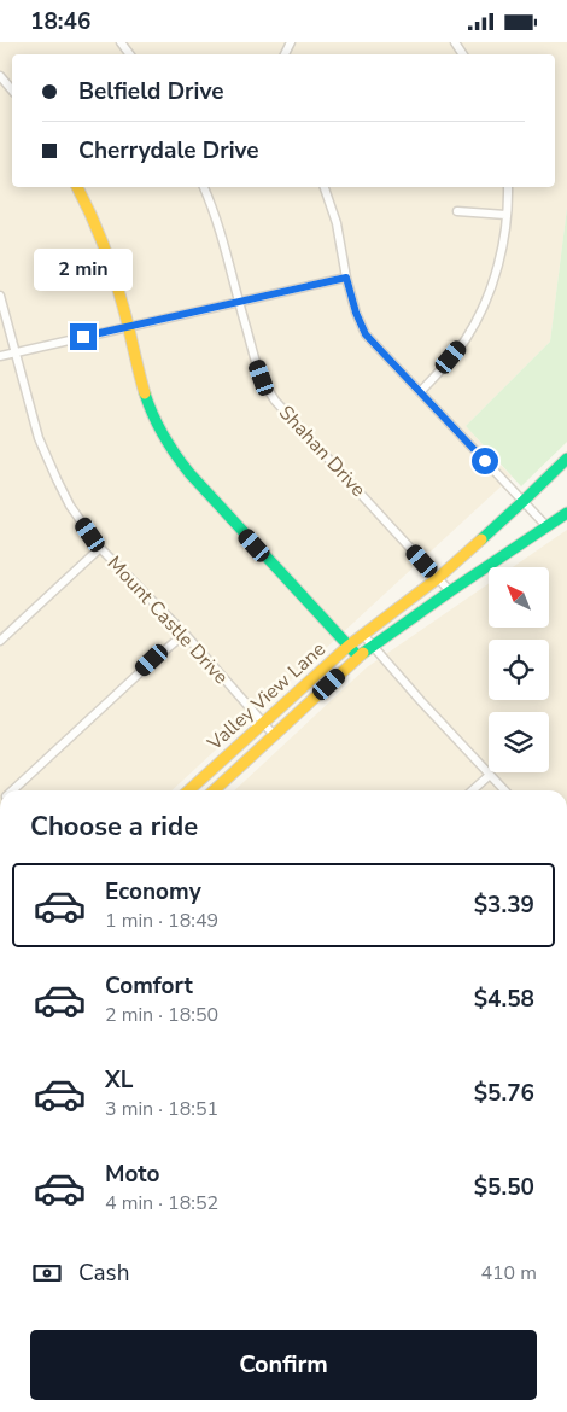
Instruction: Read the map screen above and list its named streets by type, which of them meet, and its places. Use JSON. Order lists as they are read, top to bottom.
{
  "streets": {
    "main road": ["Valley View Lane"],
    "street": ["Shahan Drive", "Mount Castle Drive"]
  },
  "crossings": [
    ["Shahan Drive", "Valley View Lane"],
    ["Mount Castle Drive", "Valley View Lane"]
  ],
  "north": "top left",
  "page": {
    "status": "18:46",
    "banner": ["Belfield Drive", "Cherrydale Drive"],
    "bubble": "2 min",
    "heading": "Choose a ride",
    "list": [
      {
        "name": "Economy",
        "note": "1 min · 18:49",
        "value": "$3.39"
      },
      {
        "name": "Comfort",
        "note": "2 min · 18:50",
        "value": "$4.58"
      },
      {
        "name": "XL",
        "note": "3 min · 18:51",
        "value": "$5.76"
      },
      {
        "name": "Moto",
        "note": "4 min · 18:52",
        "value": "$5.50"
      }
    ],
    "pay": ["Cash", "410 m"],
    "buttons": "Confirm"
  }
}
